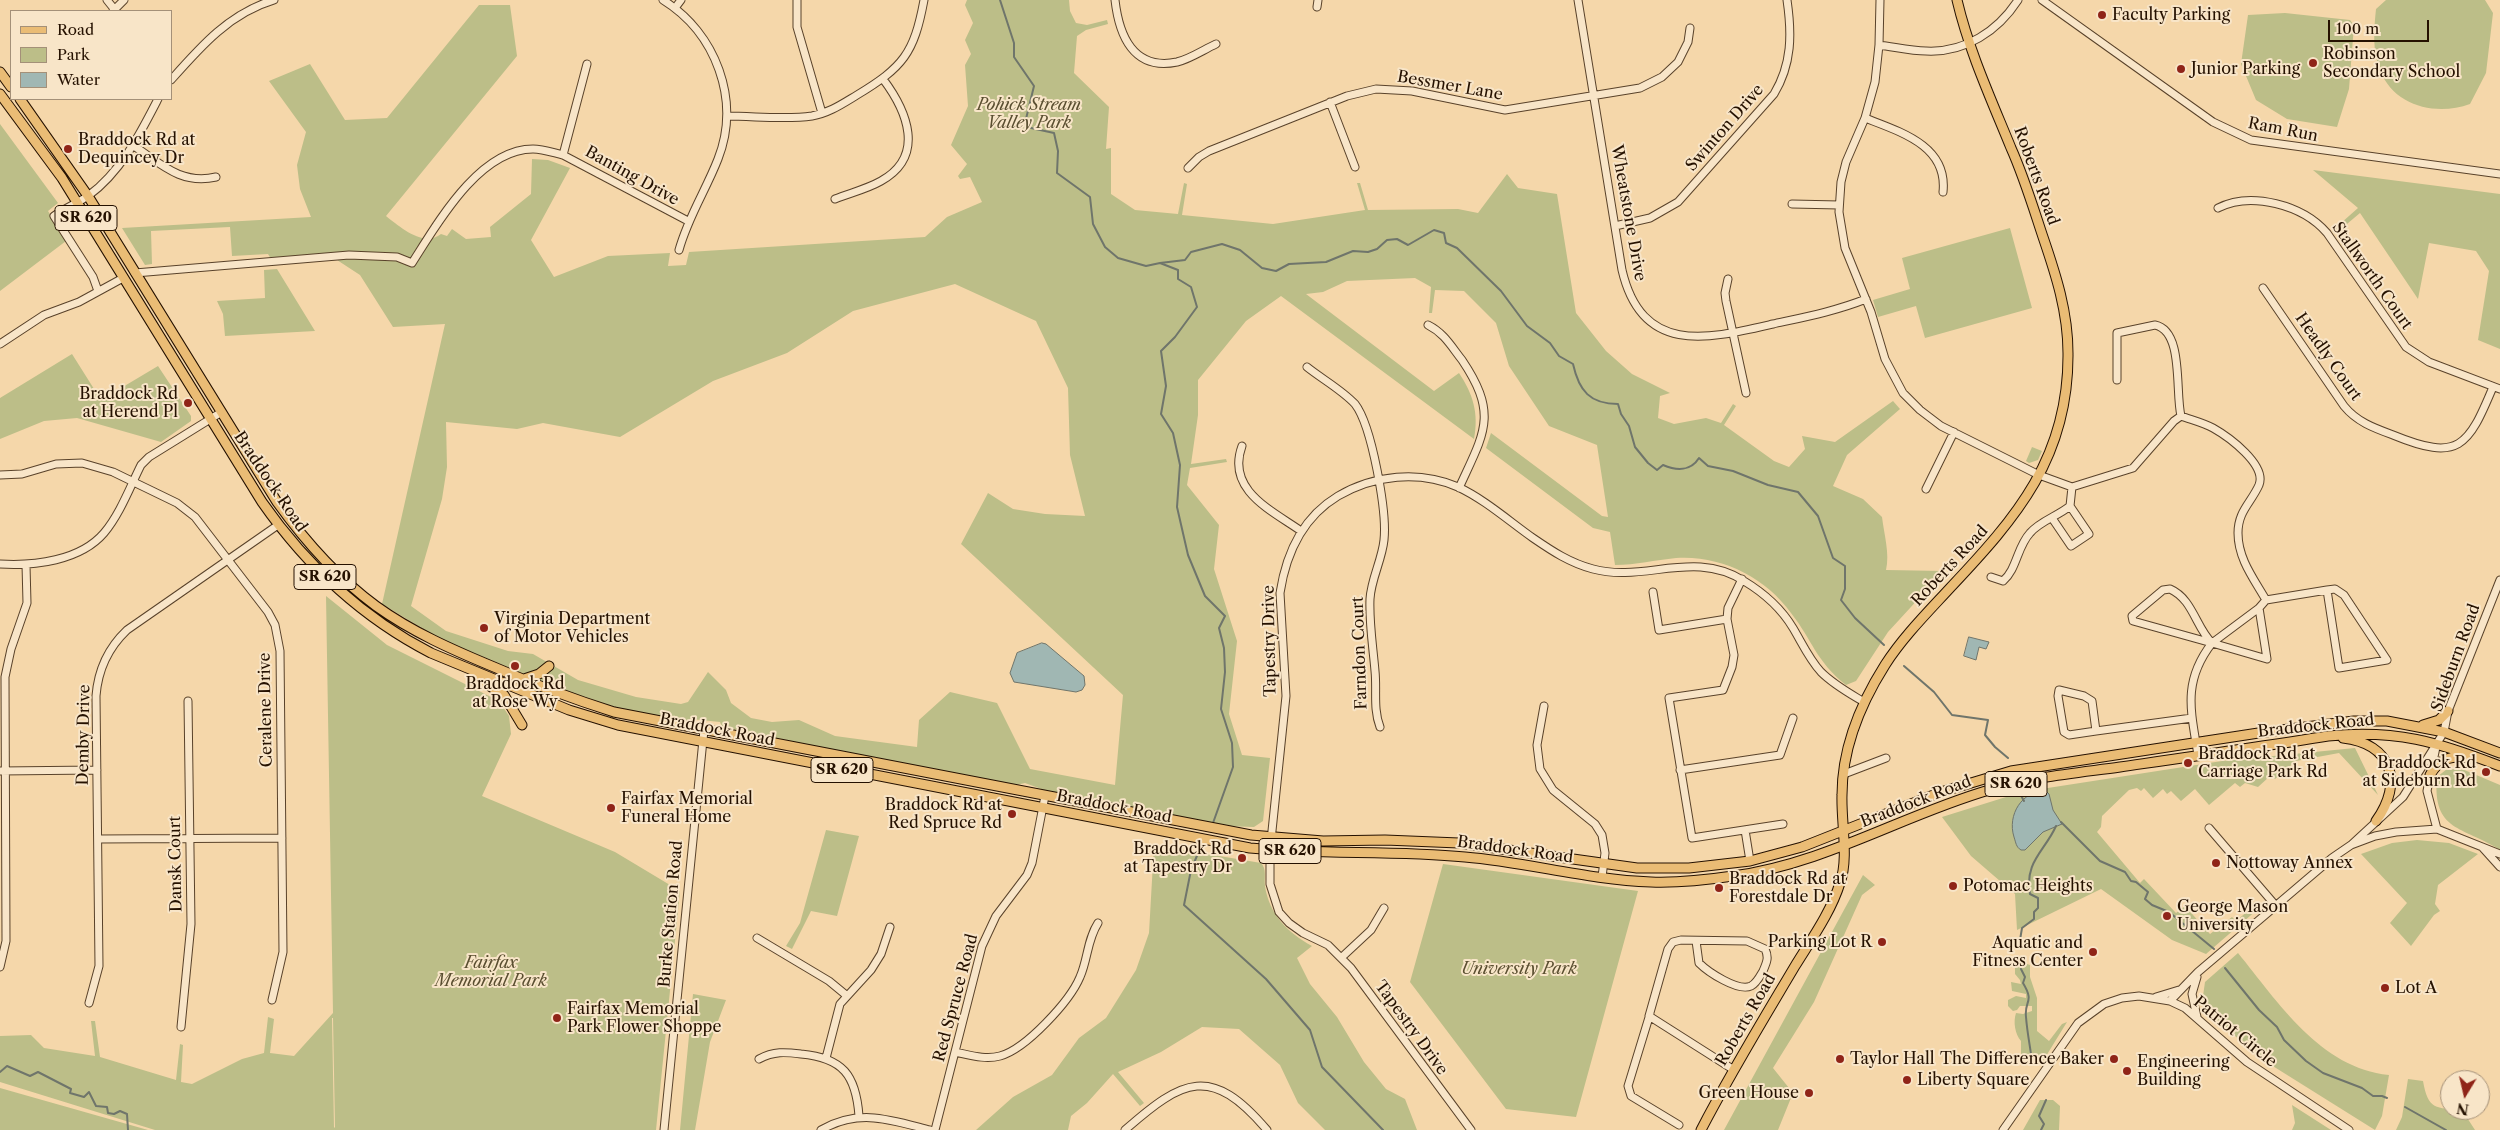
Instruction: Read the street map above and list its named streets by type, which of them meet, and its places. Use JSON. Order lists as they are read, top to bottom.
{
  "streets": {
    "main road": ["Roberts Road", "SR 620", "Braddock Road"],
    "street": [
      "Bessmer Lane",
      "Swinton Drive",
      "Ram Run",
      "Banting Drive",
      "Wheatstone Drive",
      "Stallworth Court",
      "Headly Court",
      "Tapestry Drive",
      "Farndon Court",
      "Sideburn Road",
      "Ceralene Drive",
      "Demby Drive",
      "Dansk Court",
      "Burke Station Road",
      "Red Spruce Road",
      "Patriot Circle"
    ]
  },
  "crossings": [
    ["Bessmer Lane", "Wheatstone Drive"],
    ["Swinton Drive", "Wheatstone Drive"],
    ["Banting Drive", "Braddock Road"],
    ["Roberts Road", "Braddock Road"],
    ["Roberts Road", "Tapestry Drive"],
    ["Stallworth Court", "Headly Court"],
    ["Braddock Road", "Tapestry Drive"],
    ["Braddock Road", "Sideburn Road"],
    ["Braddock Road", "Demby Drive"],
    ["Braddock Road", "Burke Station Road"],
    ["Braddock Road", "Red Spruce Road"],
    ["Tapestry Drive", "Farndon Court"],
    ["Ceralene Drive", "Demby Drive"]
  ],
  "parks": ["Pohick Stream Valley Park", "Fairfax Memorial Park", "University Park"],
  "places": [
    "Faculty Parking",
    "Robinson Secondary School",
    "Junior Parking",
    "Braddock Rd at Dequincey Dr",
    "Braddock Rd at Herend Pl",
    "Virginia Department of Motor Vehicles",
    "Braddock Rd at Rose Wy",
    "Braddock Rd at Carriage Park Rd",
    "Braddock Rd at Sideburn Rd",
    "Fairfax Memorial Funeral Home",
    "Braddock Rd at Red Spruce Rd",
    "Braddock Rd at Tapestry Dr",
    "Nottoway Annex",
    "Potomac Heights",
    "Braddock Rd at Forestdale Dr",
    "George Mason University",
    "Parking Lot R",
    "Aquatic and Fitness Center",
    "Lot A",
    "Fairfax Memorial Park Flower Shoppe",
    "Taylor Hall",
    "The Difference Baker",
    "Engineering Building",
    "Liberty Square",
    "Green House"
  ],
  "legend": ["Road", "Park", "Water"],
  "scale_bar": "100 m",
  "north": "bottom"
}
